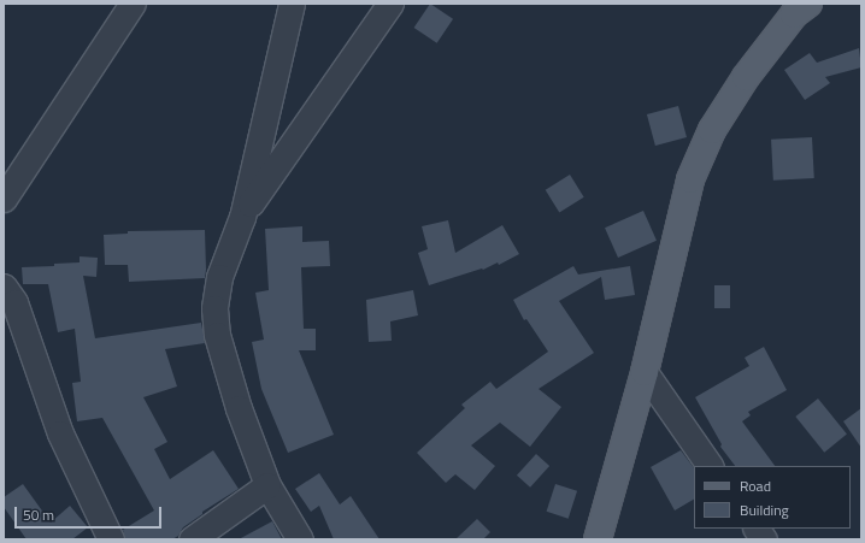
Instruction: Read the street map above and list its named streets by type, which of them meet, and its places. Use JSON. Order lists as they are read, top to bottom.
{
  "legend": ["Road", "Building"],
  "scale_bar": "50 m"
}
